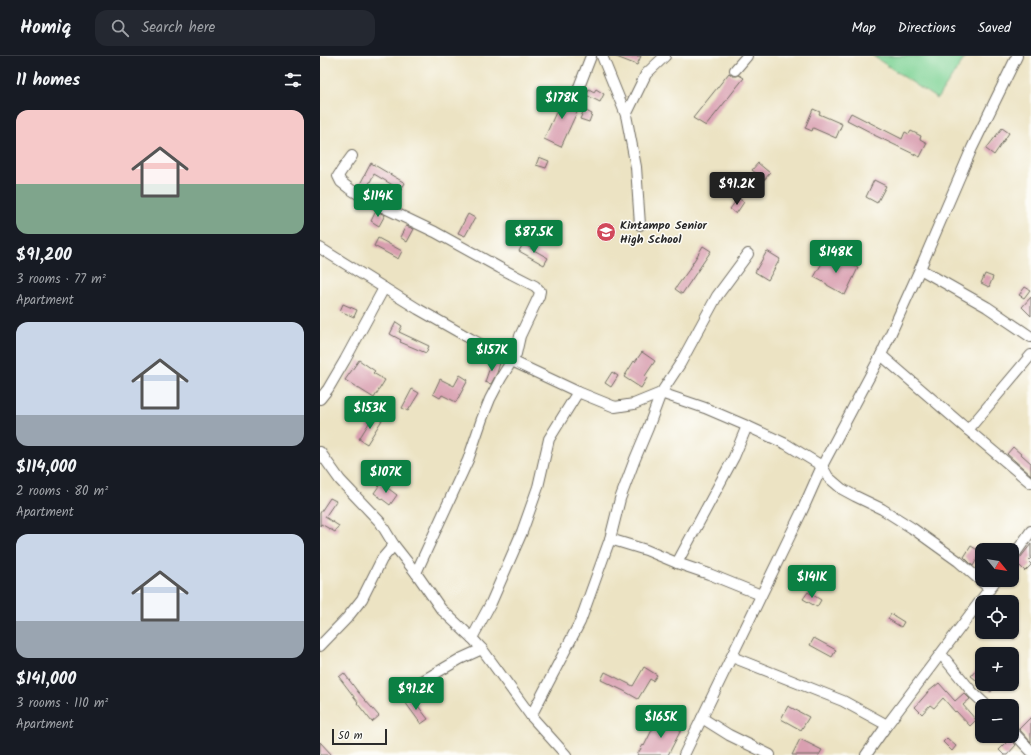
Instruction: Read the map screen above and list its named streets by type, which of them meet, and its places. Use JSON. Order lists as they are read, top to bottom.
{
  "places": {
    "school or university": ["Kintampo Senior High School"]
  },
  "scale_bar": "50 m",
  "north": "bottom right",
  "page": {
    "header": "Homiq",
    "search": "Search here",
    "nav": ["Map", "Directions", "Saved"],
    "heading": "11 homes",
    "price": [
      "$178K",
      "$91.2K",
      "$114K",
      "$87.5K",
      "$148K",
      "$157K",
      "$153K",
      "$107K",
      "$141K",
      "$91.2K",
      "$165K"
    ],
    "list": [
      {
        "name": "$91,200",
        "note": "3 rooms · 77 m² · Apartment"
      },
      {
        "name": "$114,000",
        "note": "2 rooms · 80 m² · Apartment"
      },
      {
        "name": "$141,000",
        "note": "3 rooms · 110 m² · Apartment"
      }
    ],
    "map_buttons": ["+", "−"],
    "scale": "50 m"
  }
}
